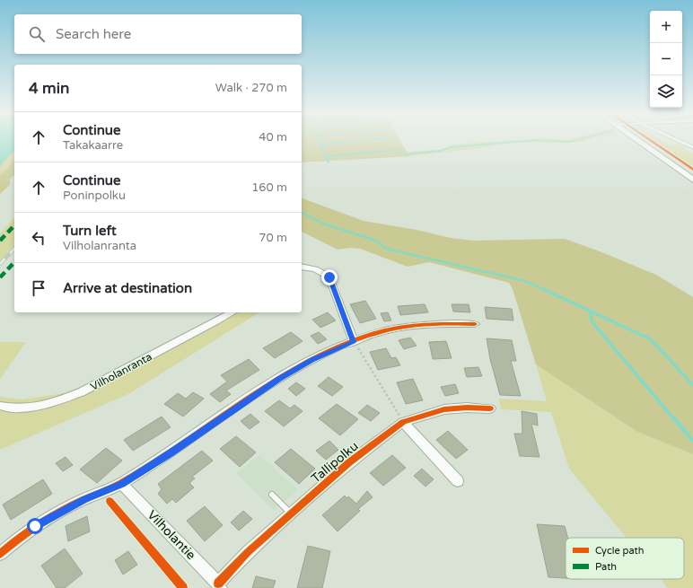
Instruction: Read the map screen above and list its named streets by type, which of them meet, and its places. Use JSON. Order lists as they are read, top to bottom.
{
  "streets": {
    "street": ["Vilholanranta", "Tallipolku", "Vilholantie"]
  },
  "crossings": [
    ["Tallipolku", "Vilholantie"]
  ],
  "legend": ["Cycle path", "Path"],
  "page": {
    "map_buttons": ["+", "−"],
    "search": "Search here",
    "heading": ["4 min", "Walk · 270 m"],
    "list": [
      ["Continue", "Takakaarre", "40 m"],
      ["Continue", "Poninpolku", "160 m"],
      ["Turn left", "Vilholanranta", "70 m"],
      "Arrive at destination"
    ]
  }
}
